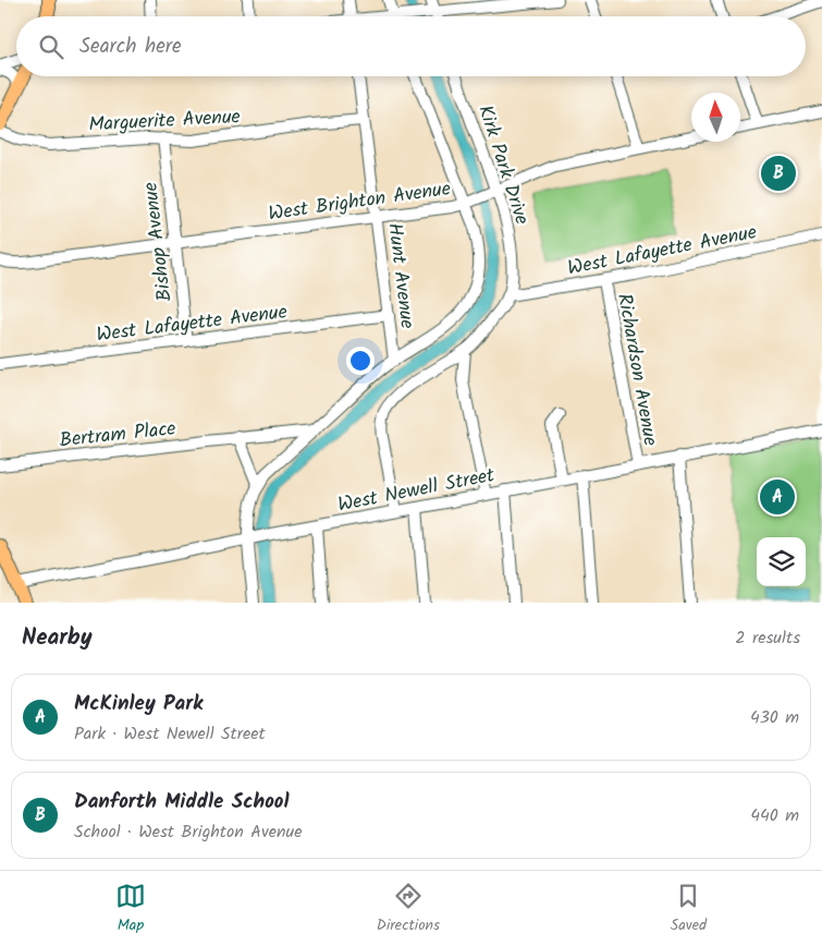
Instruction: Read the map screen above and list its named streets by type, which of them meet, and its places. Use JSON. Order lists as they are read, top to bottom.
{
  "streets": {
    "street": [
      "Marguerite Avenue",
      "Kirk Park Drive",
      "West Brighton Avenue",
      "Bishop Avenue",
      "West Lafayette Avenue",
      "Hunt Avenue",
      "Richardson Avenue",
      "Bertram Place",
      "West Newell Street"
    ]
  },
  "crossings": [
    ["Marguerite Avenue", "Bishop Avenue"],
    ["Marguerite Avenue", "Hunt Avenue"],
    ["Kirk Park Drive", "West Brighton Avenue"],
    ["Kirk Park Drive", "West Lafayette Avenue"],
    ["Kirk Park Drive", "West Newell Street"],
    ["West Brighton Avenue", "Bishop Avenue"],
    ["West Brighton Avenue", "Hunt Avenue"],
    ["Bishop Avenue", "West Lafayette Avenue"],
    ["West Lafayette Avenue", "Hunt Avenue"],
    ["West Lafayette Avenue", "Richardson Avenue"],
    ["Richardson Avenue", "West Newell Street"]
  ],
  "north": "top",
  "page": {
    "search": "Search here",
    "pins": ["B", "A"],
    "heading": ["Nearby", "2 results"],
    "list": [
      {
        "mark": "A",
        "name": "McKinley Park",
        "note": "Park · West Newell Street",
        "value": "430 m"
      },
      {
        "mark": "B",
        "name": "Danforth Middle School",
        "note": "School · West Brighton Avenue",
        "value": "440 m"
      }
    ],
    "nav": ["Map", "Directions", "Saved"]
  }
}
